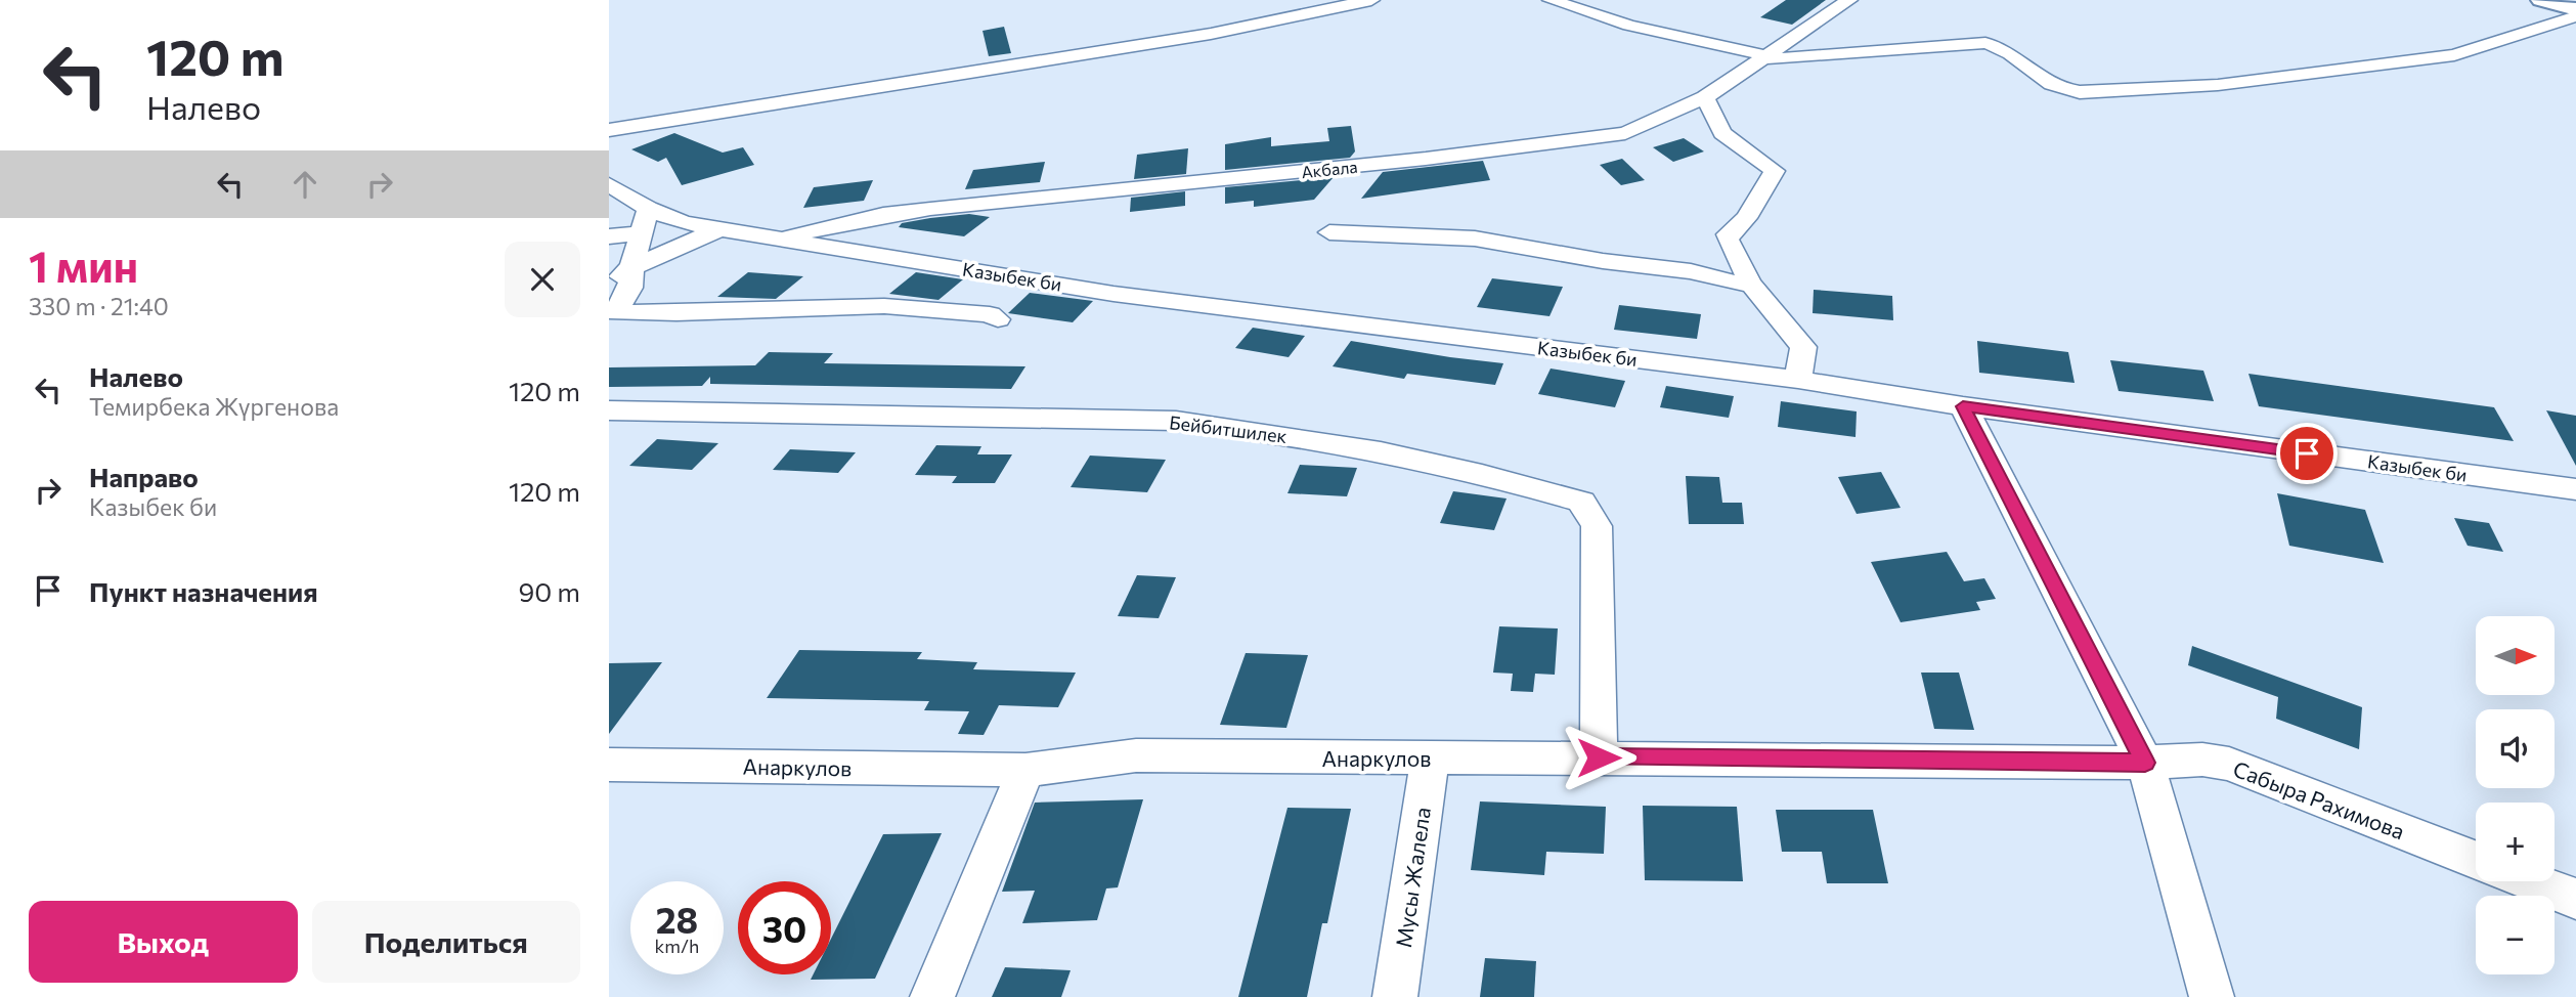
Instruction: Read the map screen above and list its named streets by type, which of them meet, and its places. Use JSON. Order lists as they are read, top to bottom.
{
  "streets": {
    "street": [
      "Акбала",
      "Казыбек би",
      "Бейбитшилек",
      "Анаркулов",
      "Сабыра Рахимова",
      "Мусы Жалела"
    ]
  },
  "crossings": [
    ["Акбала", "Казыбек би"],
    ["Бейбитшилек", "Анаркулов"],
    ["Анаркулов", "Сабыра Рахимова"],
    ["Анаркулов", "Мусы Жалела"]
  ],
  "north": "right",
  "page": {
    "turn": ["120 m", "Налево"],
    "heading": ["1 мин", "330 m · 21:40"],
    "list": [
      {
        "name": "Налево",
        "note": "Темирбека Жүргенова",
        "value": "120 m"
      },
      {
        "name": "Направо",
        "note": "Казыбек би",
        "value": "120 m"
      },
      {
        "name": "Пункт назначения",
        "value": "90 m"
      }
    ],
    "map_buttons": ["+", "−"],
    "speed": "28 km/h",
    "limit": "30",
    "buttons": ["Выход", "Поделиться"]
  }
}
